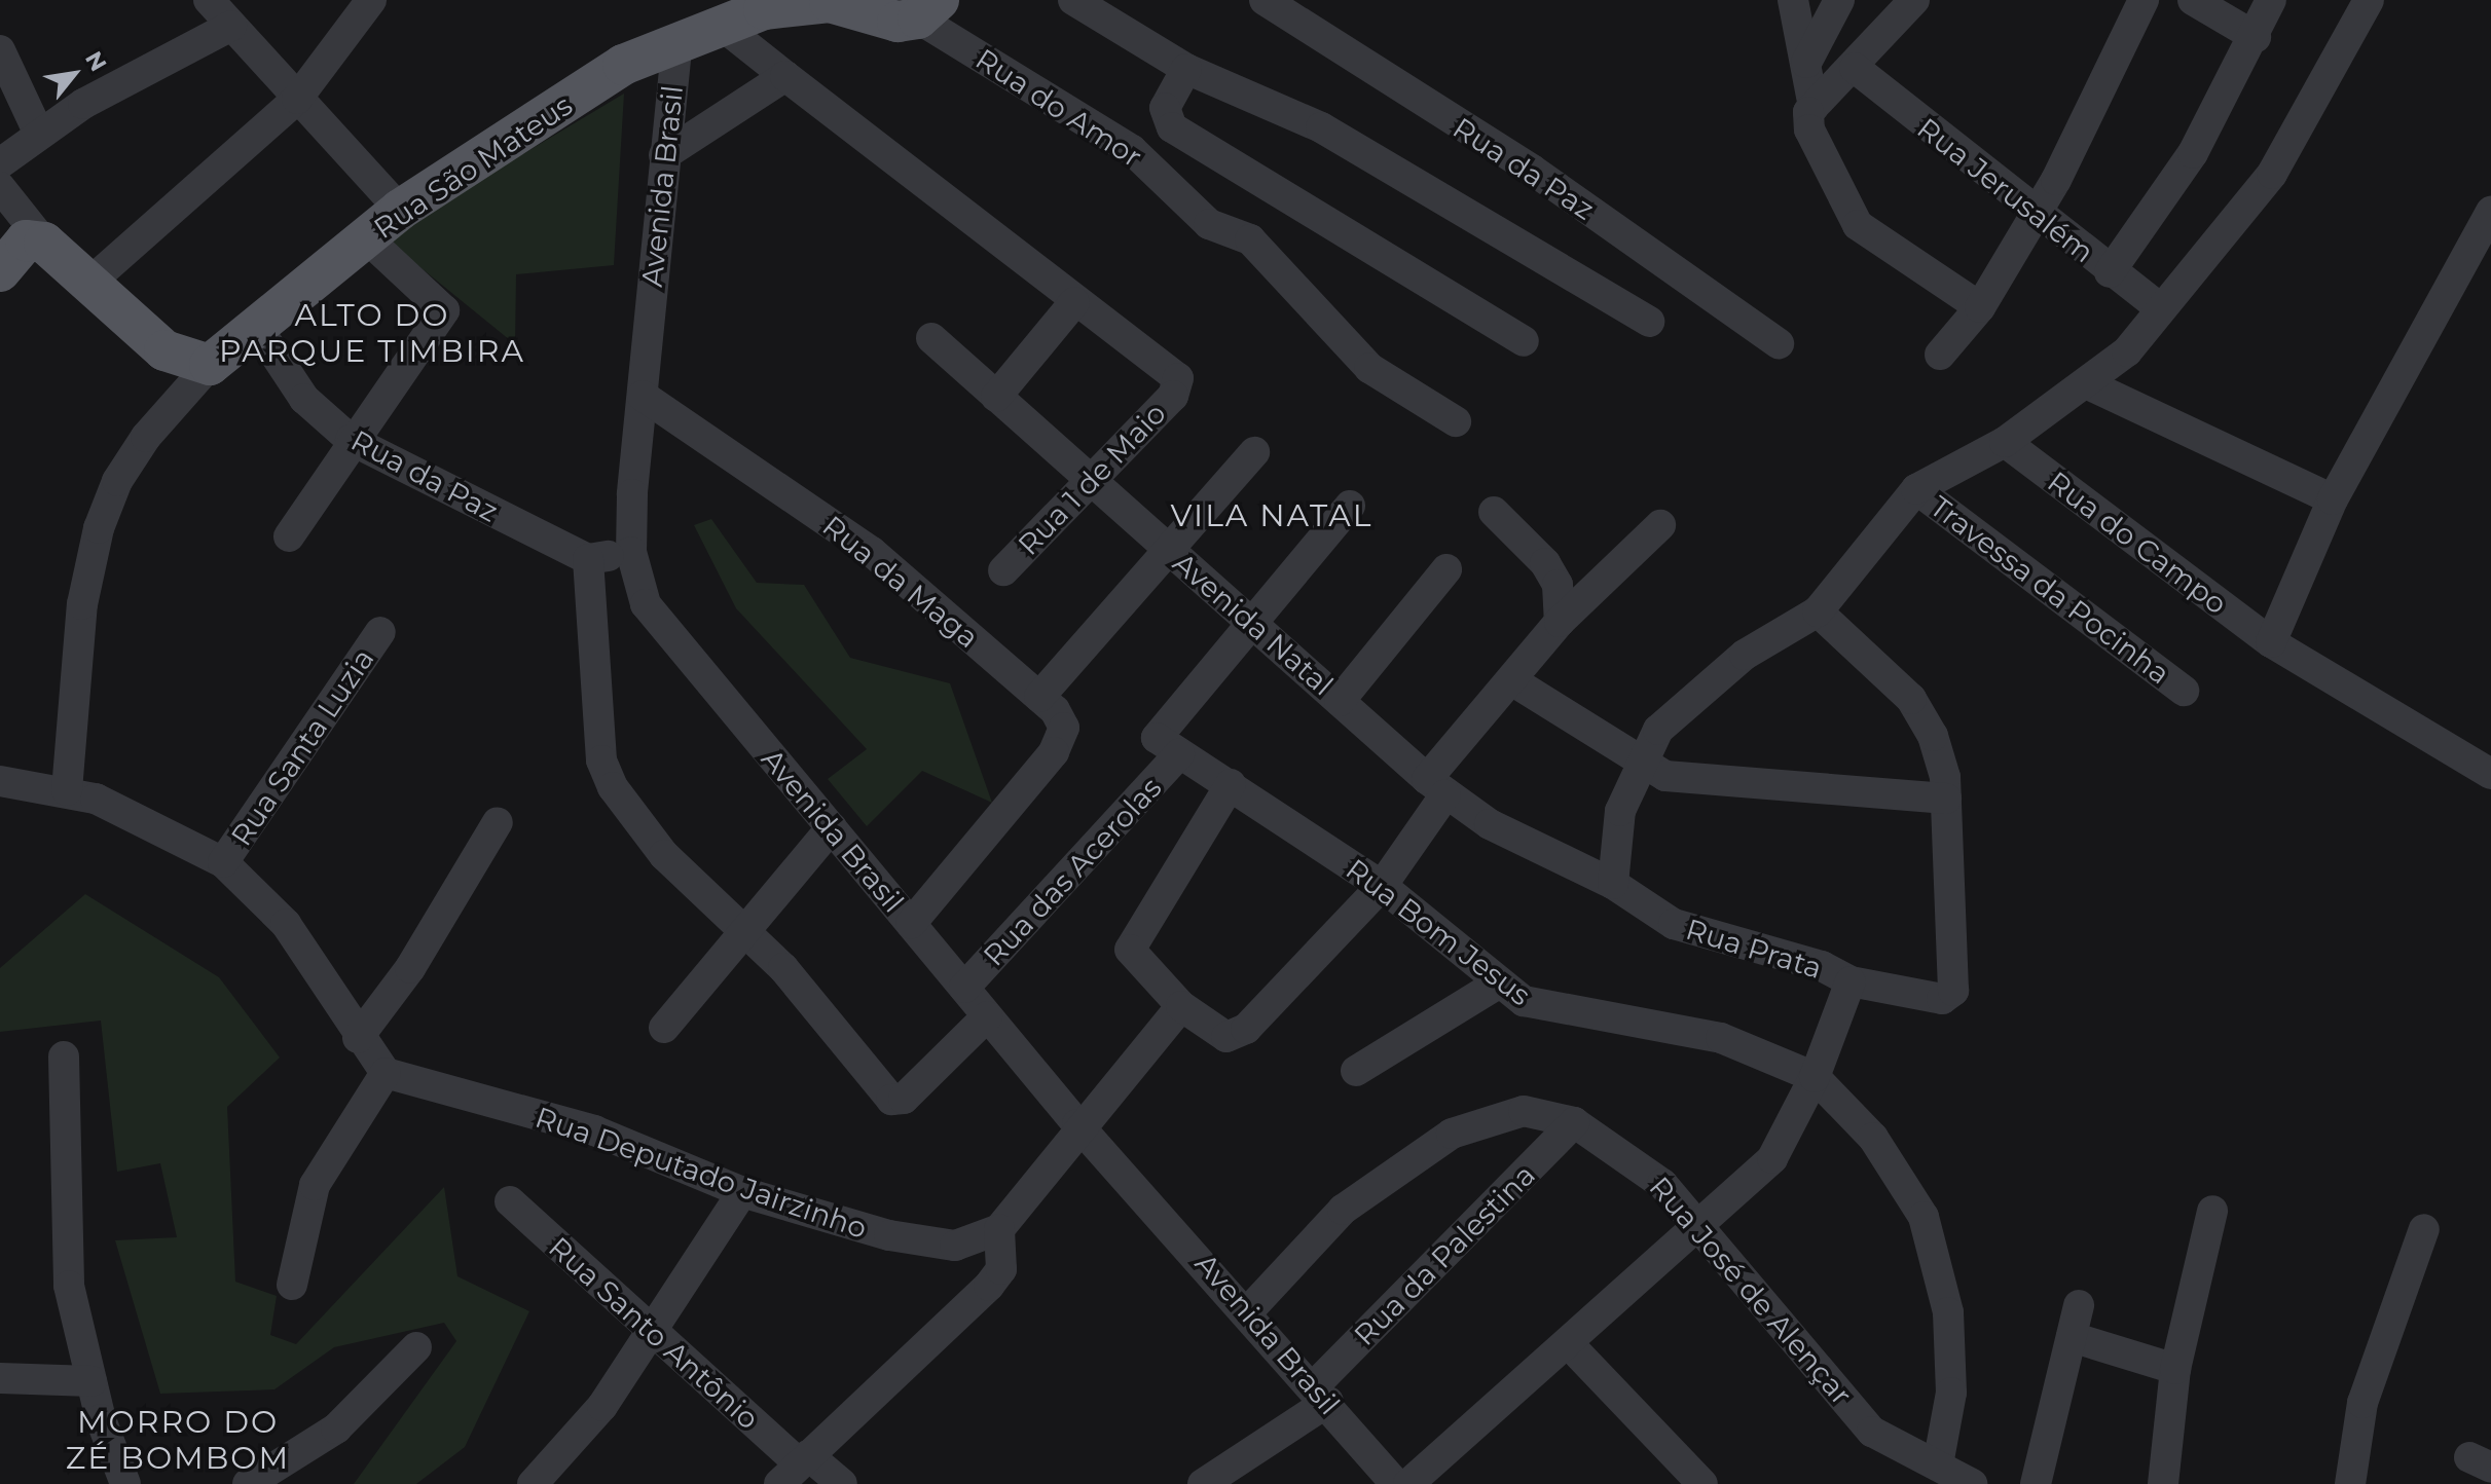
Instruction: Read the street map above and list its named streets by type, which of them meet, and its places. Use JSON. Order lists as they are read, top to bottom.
{
  "streets": {
    "main road": ["Rua São Mateus"],
    "street": [
      "Rua do Amor",
      "Rua da Paz",
      "Avenida Brasil",
      "Rua Jerusalém",
      "Rua 1 de Maio",
      "Rua do Campo",
      "Rua da Maga",
      "Travessa da Pocinha",
      "Avenida Natal",
      "Rua Santa Luzia",
      "Rua das Acerolas",
      "Rua Bom Jesus",
      "Rua Prata",
      "Rua Deputado Jairzinho",
      "Rua da Palestina",
      "Rua José de Alençar",
      "Rua Santo Antônio"
    ]
  },
  "crossings": [
    ["Rua São Mateus", "Rua da Paz"],
    ["Rua São Mateus", "Avenida Brasil"],
    ["Avenida Brasil", "Rua da Maga"],
    ["Avenida Brasil", "Rua das Acerolas"],
    ["Avenida Brasil", "Rua da Palestina"],
    ["Avenida Brasil", "Rua José de Alençar"],
    ["Rua 1 de Maio", "Avenida Natal"],
    ["Avenida Natal", "Rua Prata"],
    ["Rua Bom Jesus", "Rua José de Alençar"],
    ["Rua da Palestina", "Rua José de Alençar"]
  ],
  "districts": ["ALTO DO PARQUE TIMBIRA", "VILA NATAL", "MORRO DO ZÉ BOMBOM"],
  "north": "top right"
}
